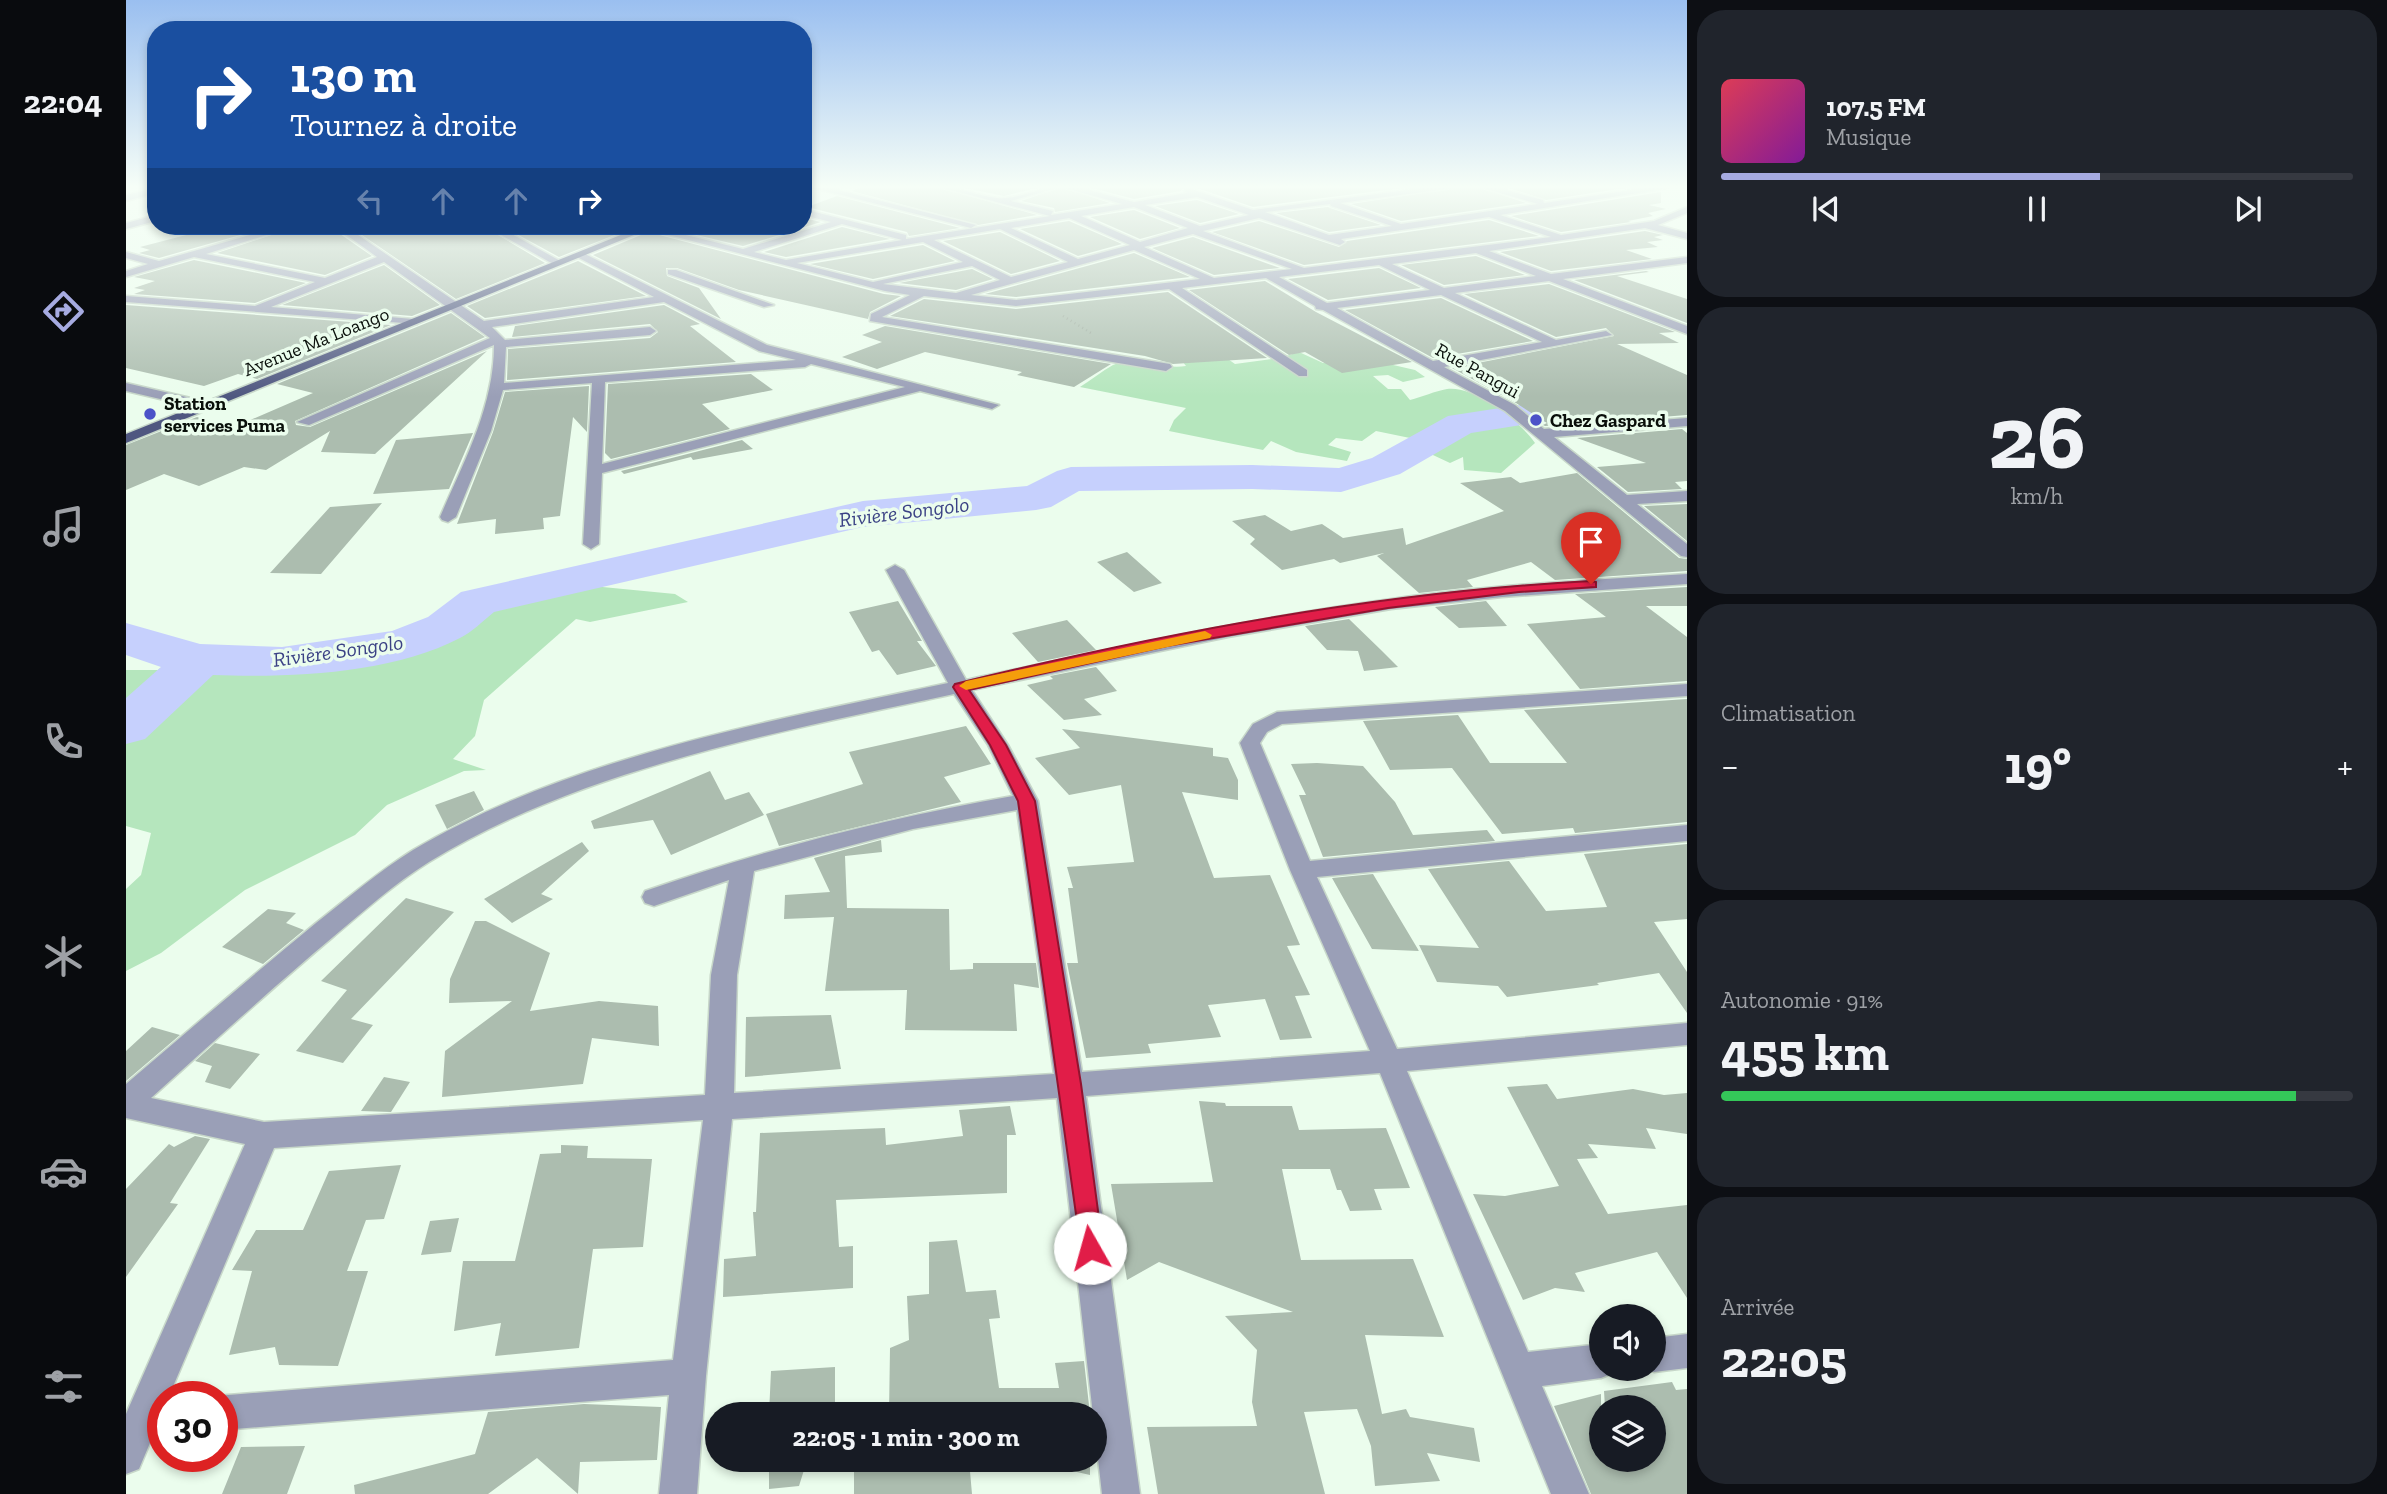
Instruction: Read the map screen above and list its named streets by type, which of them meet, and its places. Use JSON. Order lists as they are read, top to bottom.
{
  "streets": {
    "main road": ["Avenue Ma Loango"],
    "street": ["Rue Pangui"]
  },
  "water": ["Rivière Songolo"],
  "places": ["Station services Puma", "Chez Gaspard"],
  "page": {
    "tabs": "22:04",
    "turn": ["130 m", "Tournez à droite"],
    "song": ["107.5 FM", "Musique"],
    "tile": [
      ["26", "km/h"],
      "Climatisation",
      ["Autonomie · 91%", "455 km"],
      ["Arrivée", "22:05"]
    ],
    "heat": ["−", "19°", "+"],
    "limit": "30",
    "trip": "22:05 · 1 min · 300 m"
  }
}
